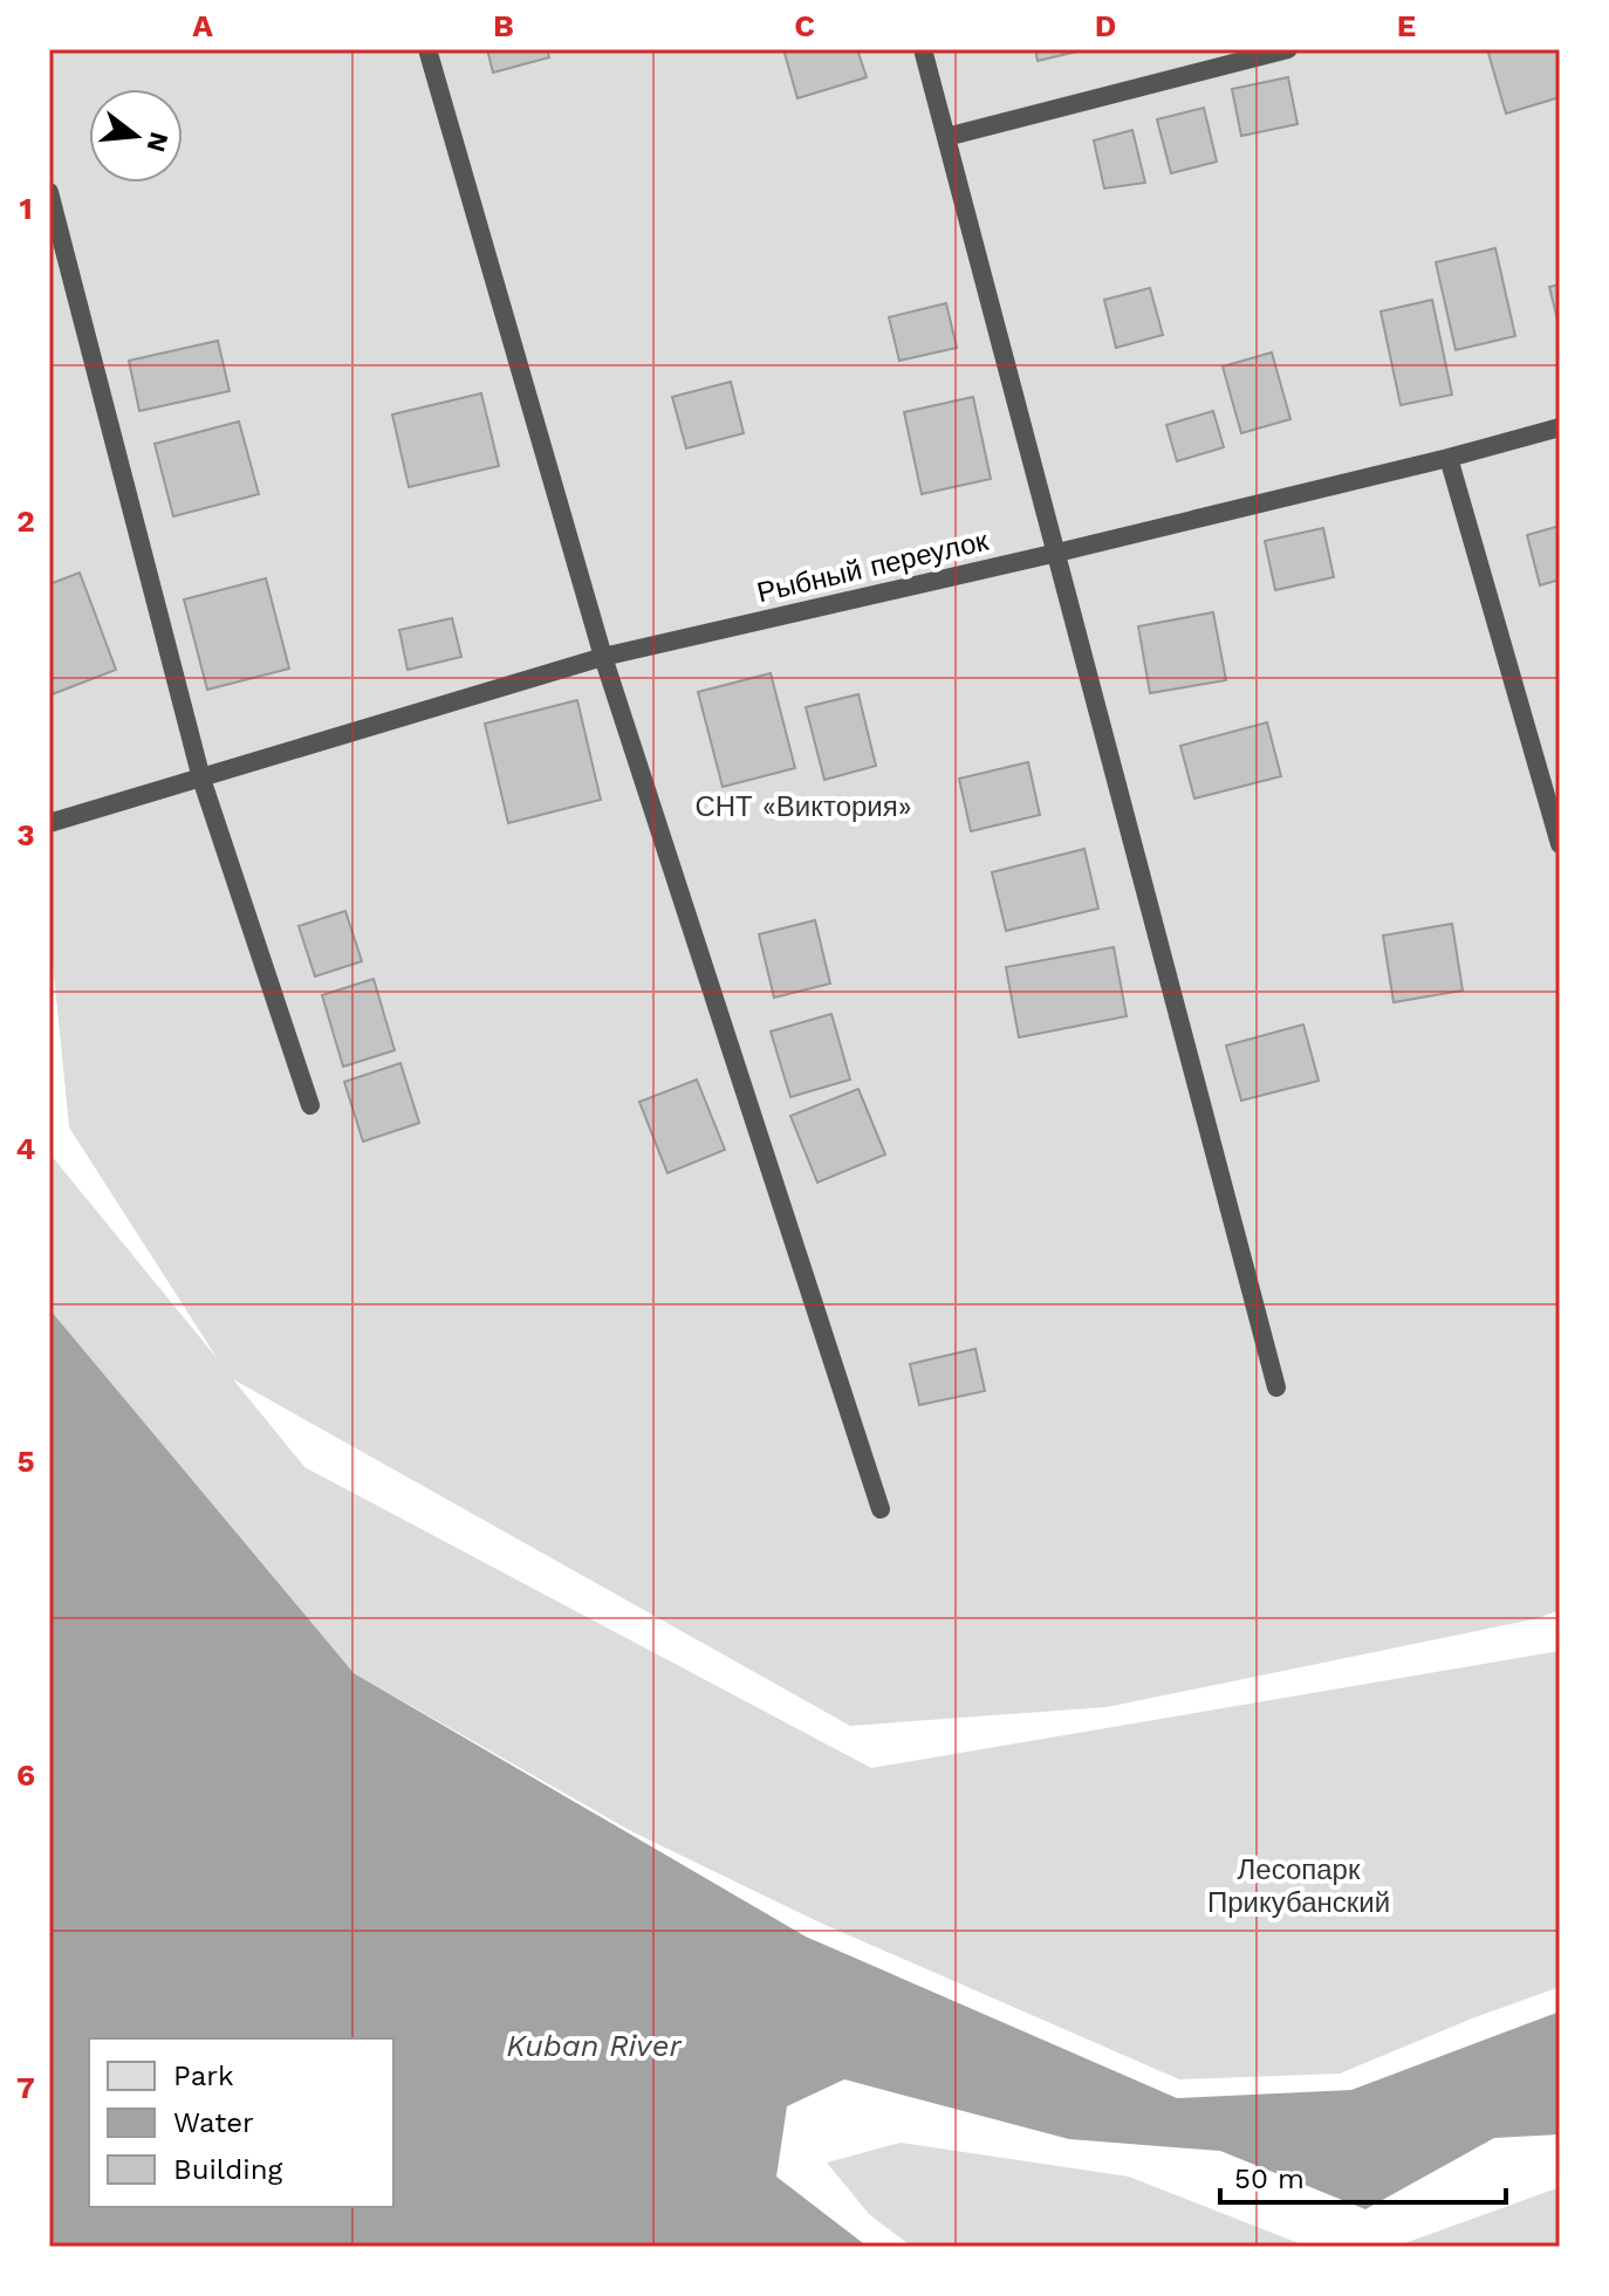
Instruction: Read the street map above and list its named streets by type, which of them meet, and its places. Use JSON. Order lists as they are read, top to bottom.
{
  "streets": {
    "lane": ["Рыбный переулок"]
  },
  "water": ["Kuban River"],
  "parks": ["СНТ «Виктория»", "Лесопарк Прикубанский"],
  "legend": ["Park", "Water", "Building"],
  "scale_bar": "50 m",
  "north": "right",
  "grid": {
    "columns": [
      "A",
      "B",
      "C",
      "D",
      "E"
    ],
    "rows": [
      "1",
      "2",
      "3",
      "4",
      "5",
      "6",
      "7"
    ]
  }
}
